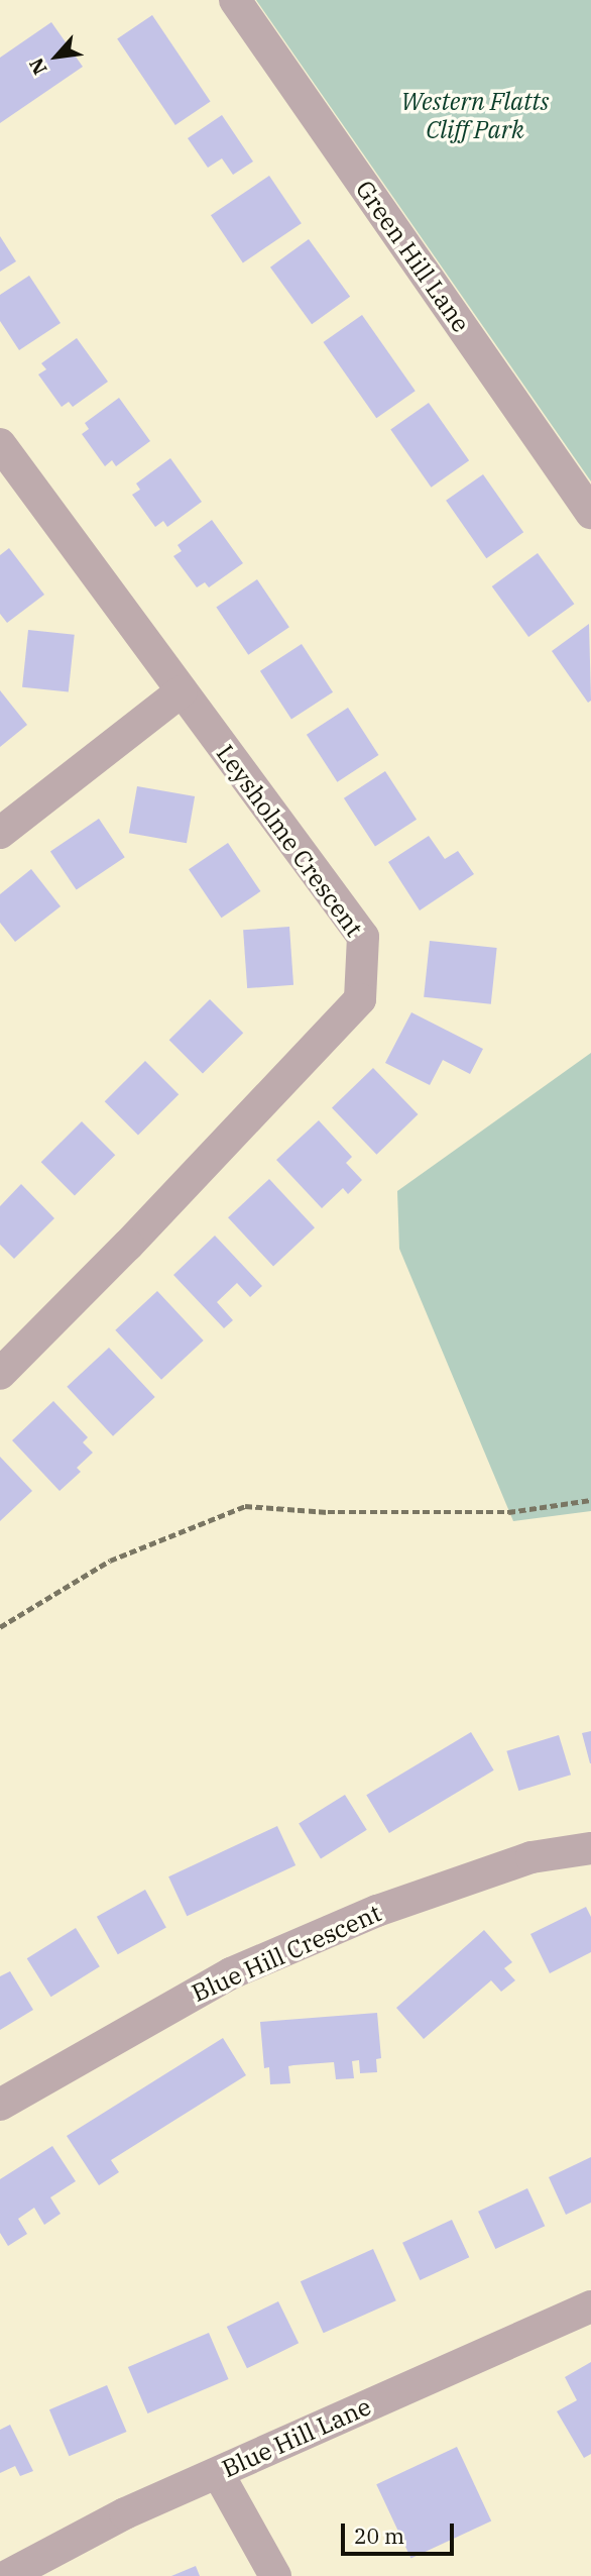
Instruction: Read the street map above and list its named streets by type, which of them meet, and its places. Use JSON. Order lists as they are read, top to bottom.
{
  "streets": {
    "street": [
      "Green Hill Lane",
      "Leysholme Crescent",
      "Blue Hill Crescent",
      "Blue Hill Lane"
    ]
  },
  "parks": ["Western Flatts Cliff Park"],
  "scale_bar": "20 m",
  "north": "bottom left"
}
